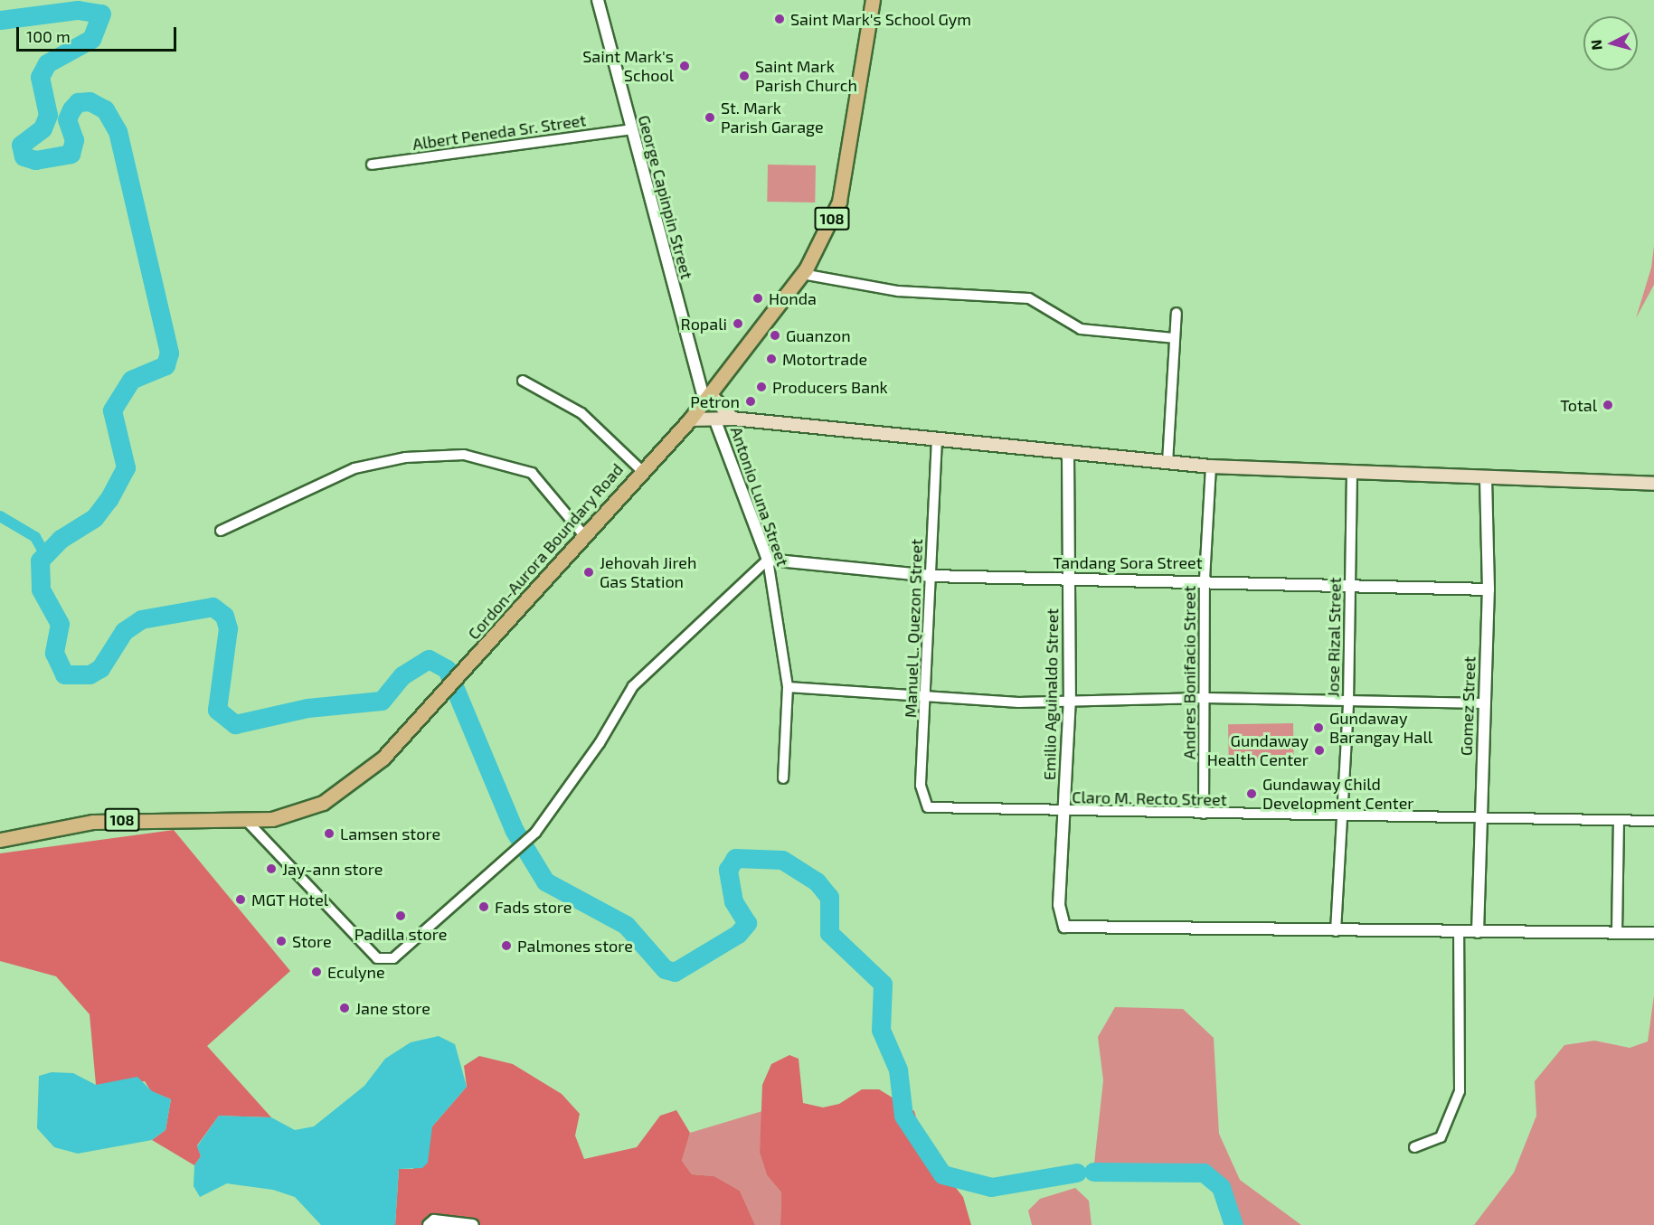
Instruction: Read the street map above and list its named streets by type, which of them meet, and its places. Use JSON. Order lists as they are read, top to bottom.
{
  "streets": {
    "main road": ["108", "Cordon-Aurora Boundary Road"],
    "street": [
      "Albert Peneda Sr. Street",
      "George Capinpin Street",
      "Antonio Luna Street",
      "Tandang Sora Street",
      "Manuel L. Quezon Street",
      "Jose Rizal Street",
      "Andres Bonifacio Street",
      "Emilio Aguinaldo Street",
      "Gomez Street",
      "Claro M. Recto Street"
    ]
  },
  "crossings": [
    ["Albert Peneda Sr. Street", "George Capinpin Street"],
    ["George Capinpin Street", "Cordon-Aurora Boundary Road"],
    ["Antonio Luna Street", "Tandang Sora Street"],
    ["Tandang Sora Street", "Manuel L. Quezon Street"],
    ["Tandang Sora Street", "Jose Rizal Street"],
    ["Tandang Sora Street", "Andres Bonifacio Street"],
    ["Tandang Sora Street", "Emilio Aguinaldo Street"],
    ["Tandang Sora Street", "Gomez Street"],
    ["Manuel L. Quezon Street", "Claro M. Recto Street"],
    ["Jose Rizal Street", "Emilio Aguinaldo Street"],
    ["Jose Rizal Street", "Claro M. Recto Street"],
    ["Andres Bonifacio Street", "Claro M. Recto Street"],
    ["Emilio Aguinaldo Street", "Claro M. Recto Street"],
    ["Gomez Street", "Claro M. Recto Street"]
  ],
  "places": [
    "Saint Mark's School Gym",
    "Saint Mark's School",
    "Saint Mark Parish Church",
    "St. Mark Parish Garage",
    "Honda",
    "Ropali",
    "Guanzon",
    "Motortrade",
    "Producers Bank",
    "Petron",
    "Total",
    "Jehovah Jireh Gas Station",
    "Gundaway Barangay Hall",
    "Gundaway Health Center",
    "Gundaway Child Development Center",
    "Lamsen store",
    "Jay-ann store",
    "MGT Hotel",
    "Fads store",
    "Padilla store",
    "Store",
    "Palmones store",
    "Eculyne",
    "Jane store"
  ],
  "scale_bar": "100 m",
  "north": "left"
}
